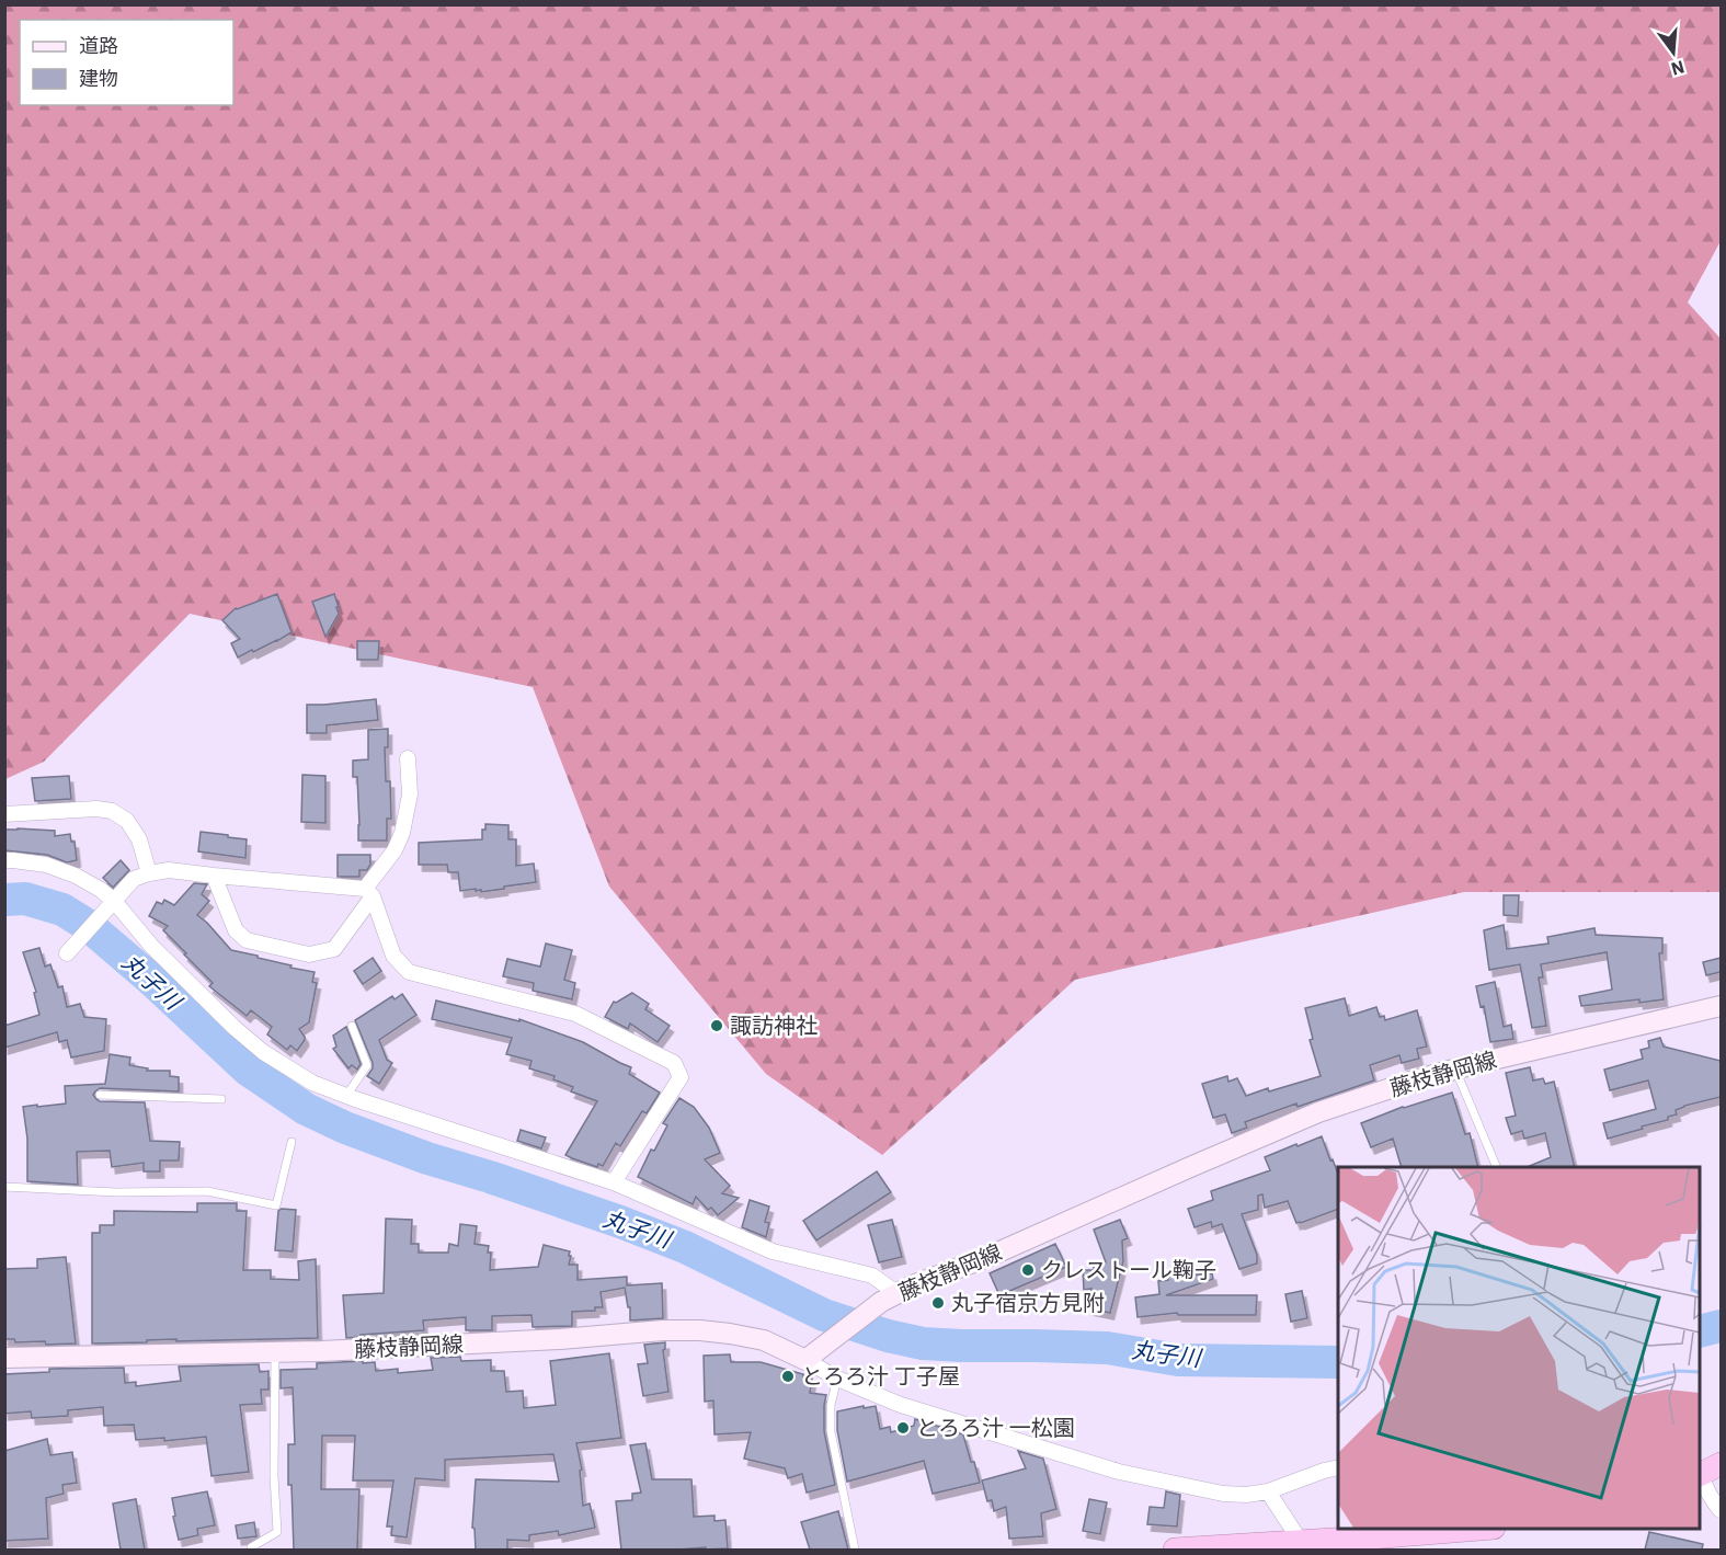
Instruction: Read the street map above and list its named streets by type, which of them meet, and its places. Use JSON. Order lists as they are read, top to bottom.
{
  "streets": {
    "main road": ["藤枝静岡線"]
  },
  "water": ["丸子川"],
  "places": [
    "諏訪神社",
    "クレストール鞠子",
    "丸子宿京方見附",
    "とろろ汁 丁子屋",
    "とろろ汁 一松園"
  ],
  "legend": ["道路", "建物"],
  "north": "bottom"
}
